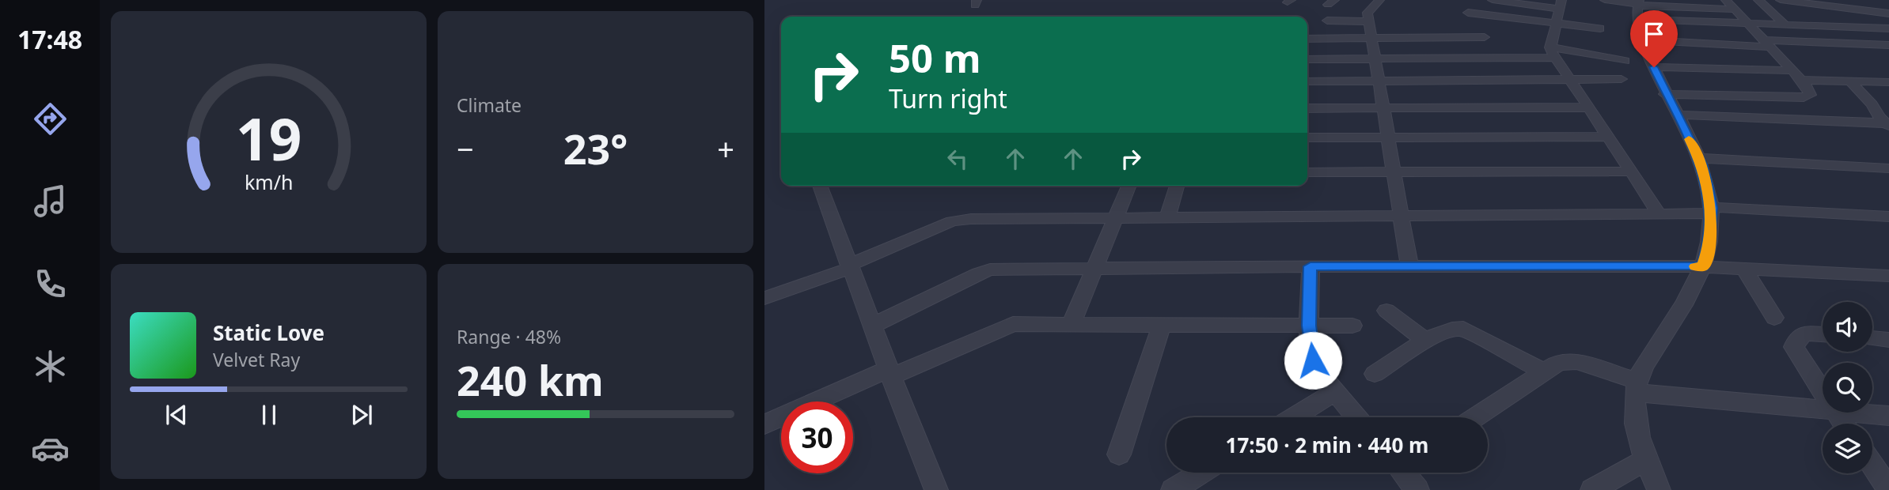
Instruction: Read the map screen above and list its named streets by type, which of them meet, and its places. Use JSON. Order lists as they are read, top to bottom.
{
  "page": {
    "tabs": "17:48",
    "tile": [
      "Climate",
      ["Range · 48%", "240 km"]
    ],
    "turn": ["50 m", "Turn right"],
    "heat": ["−", "23°", "+"],
    "song": ["Static Love", "Velvet Ray"],
    "limit": "30",
    "trip": "17:50 · 2 min · 440 m",
    "gauge": ["19", "km/h"]
  }
}
